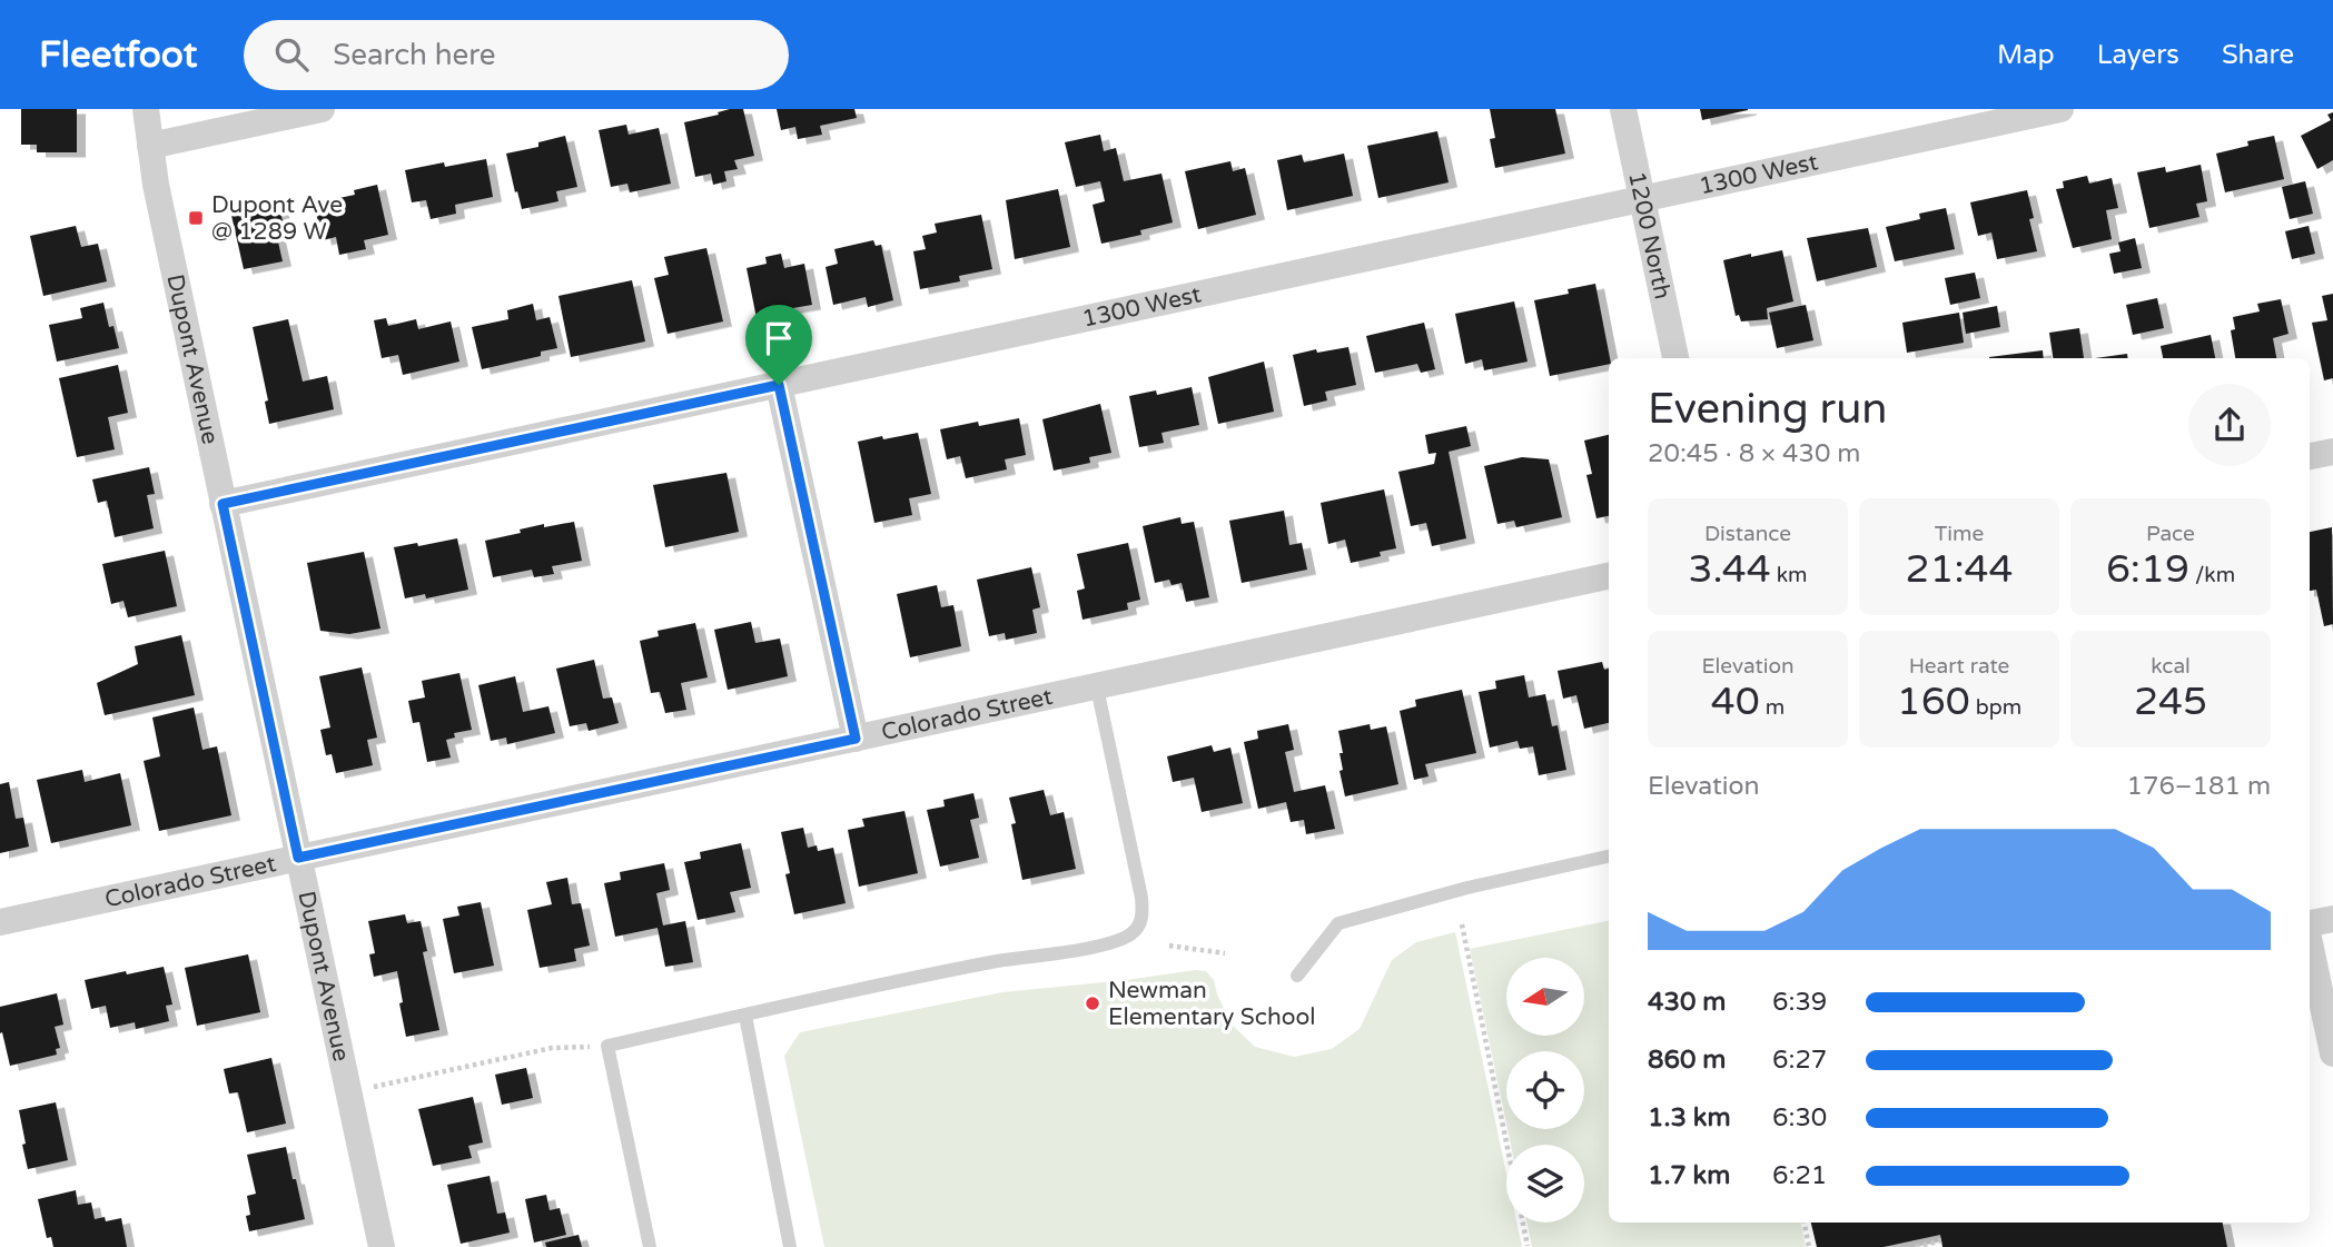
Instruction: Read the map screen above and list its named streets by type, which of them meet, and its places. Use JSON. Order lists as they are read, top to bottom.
{
  "streets": {
    "street": [
      "1300 West",
      "1200 North",
      "Dupont Avenue",
      "Colorado Street"
    ]
  },
  "crossings": [
    ["1300 West", "1200 North"],
    ["1300 West", "Dupont Avenue"],
    ["Dupont Avenue", "Colorado Street"]
  ],
  "places": {
    "transit": ["Dupont Ave @ 1289 W"],
    "other": ["Newman Elementary School"]
  },
  "north": "left",
  "page": {
    "header": "Fleetfoot",
    "search": "Search here",
    "nav": ["Map", "Layers", "Share"],
    "heading": ["Evening run", "20:45 · 8 × 430 m"],
    "stats": [
      ["Distance", "3.44 km"],
      ["Time", "21:44"],
      ["Pace", "6:19 /km"],
      ["Elevation", "40 m"],
      ["Heart rate", "160 bpm"],
      ["kcal", "245"]
    ],
    "chart": ["Elevation", "176–181 m"],
    "list": [
      {
        "name": "430 m",
        "note": "6:39"
      },
      {
        "name": "860 m",
        "note": "6:27"
      },
      {
        "name": "1.3 km",
        "note": "6:30"
      },
      {
        "name": "1.7 km",
        "note": "6:21"
      }
    ]
  }
}
